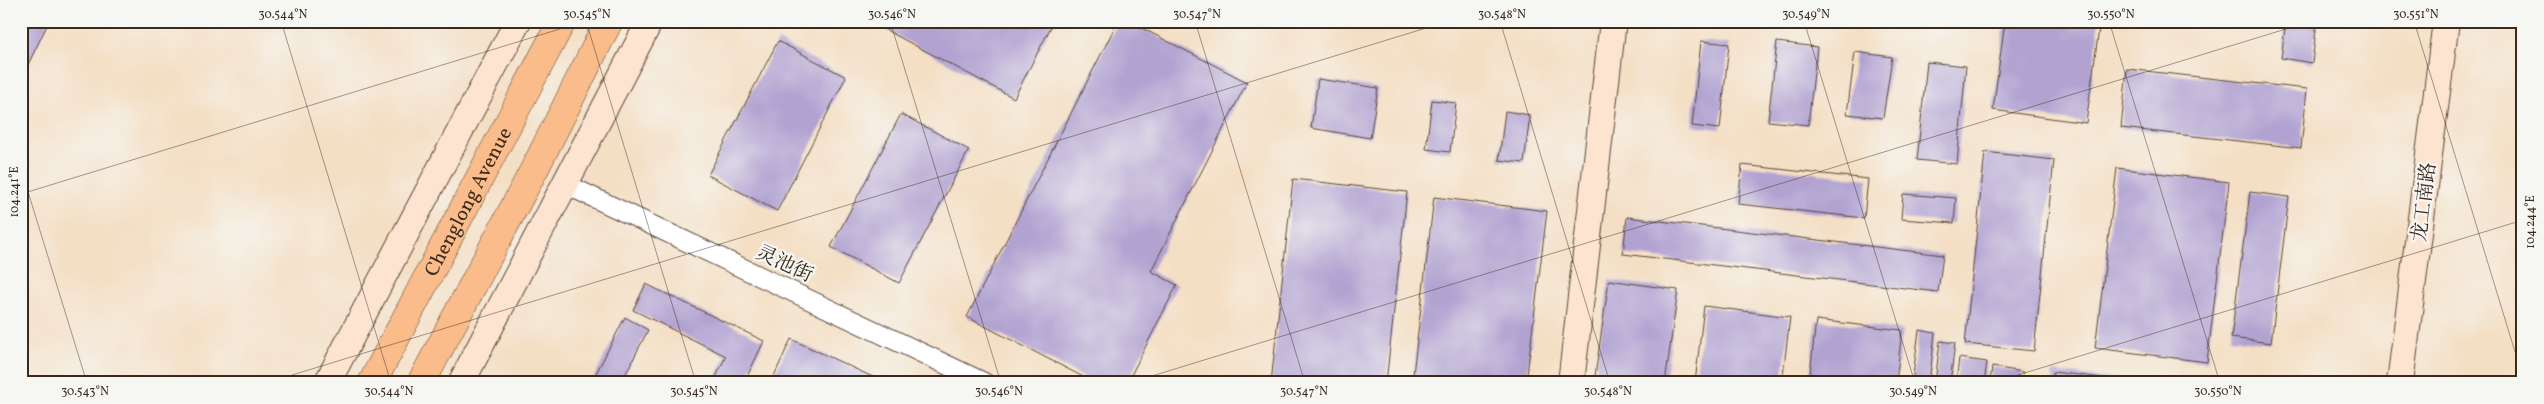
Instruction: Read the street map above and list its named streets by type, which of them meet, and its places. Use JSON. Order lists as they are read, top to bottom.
{
  "streets": {
    "highway": ["Chenglong Avenue"],
    "street": ["龙工南路", "灵池街"]
  },
  "coordinates": [
    "30.544°N",
    "30.545°N",
    "30.546°N",
    "30.547°N",
    "30.548°N",
    "30.549°N",
    "30.550°N",
    "30.551°N",
    "104.241°E",
    "104.244°E",
    "30.543°N"
  ]
}
